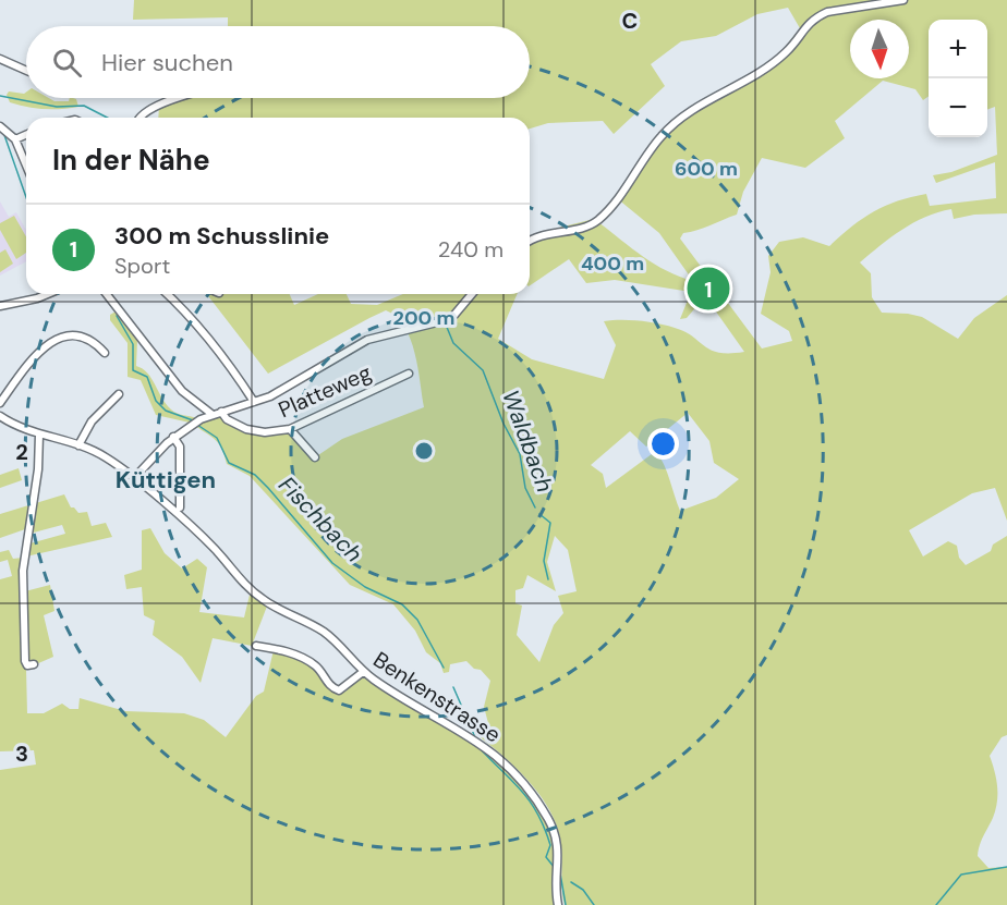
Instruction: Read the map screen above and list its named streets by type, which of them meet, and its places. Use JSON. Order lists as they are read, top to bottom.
{
  "streets": {
    "street": ["Platteweg", "Benkenstrasse"]
  },
  "districts": ["Küttigen"],
  "water": ["Waldbach", "Fischbach"],
  "north": "bottom",
  "page": {
    "map_buttons": ["+", "−"],
    "search": "Hier suchen",
    "heading": "In der Nähe",
    "list": [
      {
        "mark": "1",
        "name": "300 m Schusslinie",
        "note": "Sport",
        "value": "240 m"
      }
    ],
    "pins": "1"
  },
  "grid": {
    "columns": ["C"],
    "rows": ["2", "3"]
  },
  "rings": ["600 m", "400 m", "200 m"]
}
